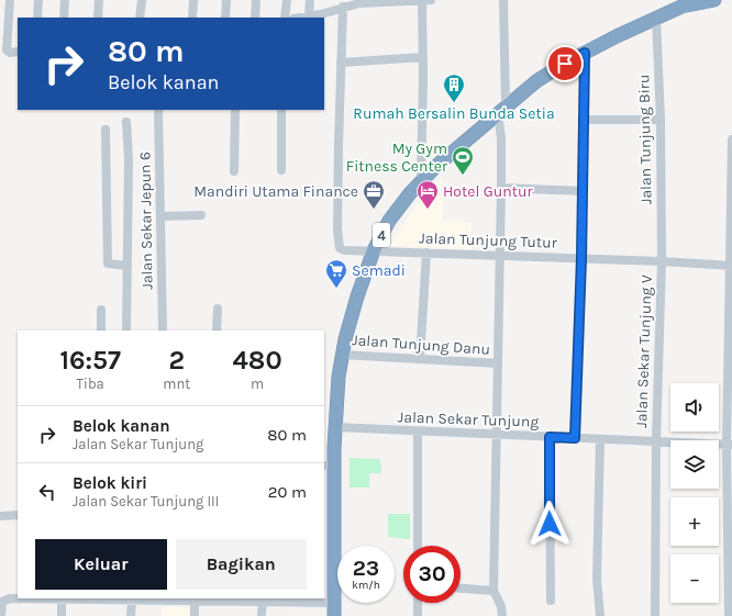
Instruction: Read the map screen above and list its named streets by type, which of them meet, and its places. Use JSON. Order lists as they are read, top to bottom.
{
  "streets": {
    "highway": ["4"],
    "street": [
      "Jalan Tunjung Biru",
      "Jalan Sekar Jepun 6",
      "Jalan Tunjung Tutur",
      "Jalan Tunjung Danu",
      "Jalan Sekar Tunjung V",
      "Jalan Sekar Tunjung"
    ]
  },
  "crossings": [
    ["Jalan Tunjung Biru", "4"],
    ["Jalan Tunjung Biru", "Jalan Tunjung Tutur"],
    ["Jalan Tunjung Biru", "Jalan Sekar Tunjung V"],
    ["4", "Jalan Tunjung Tutur"],
    ["4", "Jalan Tunjung Danu"],
    ["4", "Jalan Sekar Tunjung"],
    ["Jalan Tunjung Tutur", "Jalan Sekar Tunjung V"],
    ["Jalan Sekar Tunjung V", "Jalan Sekar Tunjung"]
  ],
  "places": {
    "building": ["Rumah Bersalin Bunda Setia"],
    "sports": ["My Gym Fitness Center"],
    "office": ["Mandiri Utama Finance"],
    "hotel": ["Hotel Guntur"],
    "supermarket": ["Semadi"]
  },
  "page": {
    "turn": ["80 m", "Belok kanan"],
    "eta": [
      "16:57",
      "Tiba",
      "2",
      "mnt",
      "480",
      "m"
    ],
    "map_buttons": ["+", "−"],
    "list": [
      {
        "name": "Belok kanan",
        "note": "Jalan Sekar Tunjung",
        "value": "80 m"
      },
      {
        "name": "Belok kiri",
        "note": "Jalan Sekar Tunjung III",
        "value": "20 m"
      }
    ],
    "buttons": ["Keluar", "Bagikan"],
    "speed": "23 km/h",
    "limit": "30"
  }
}
